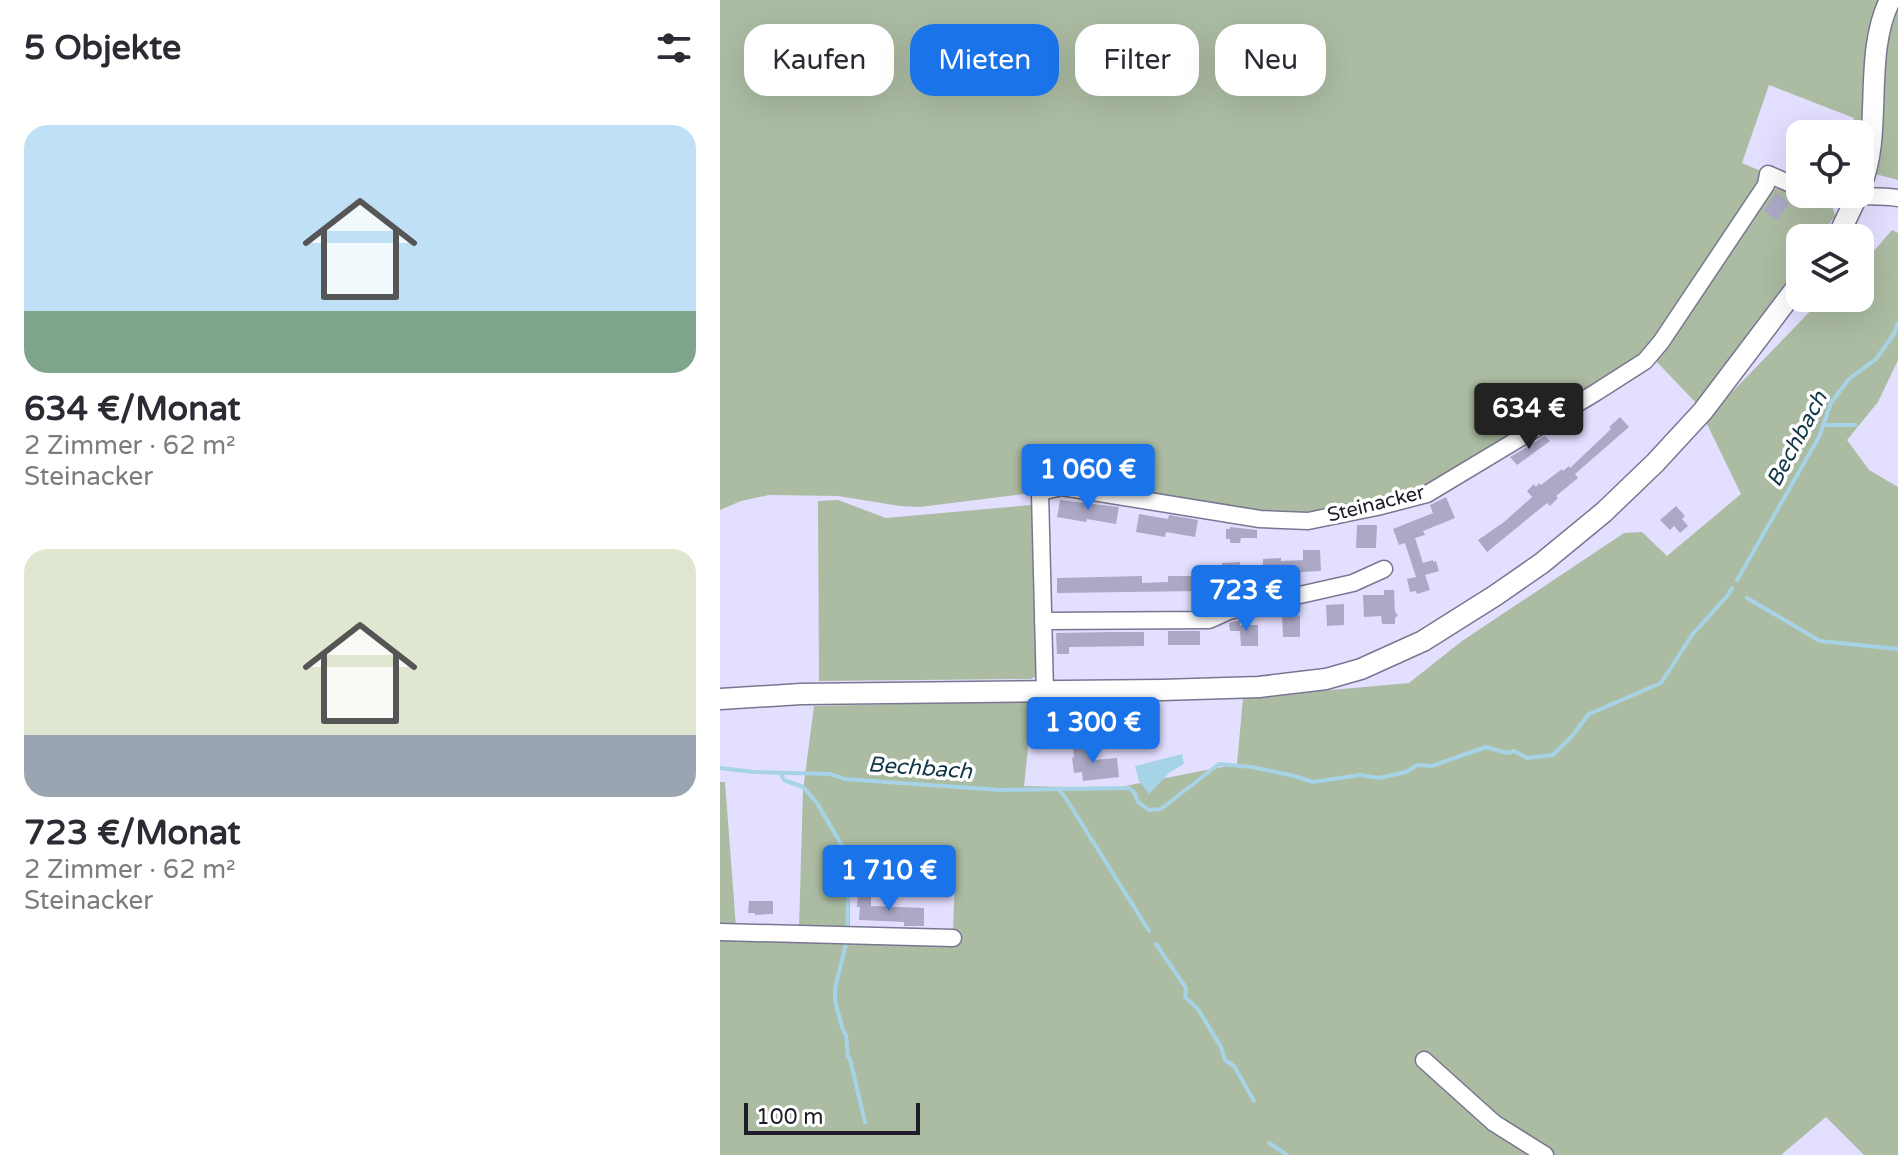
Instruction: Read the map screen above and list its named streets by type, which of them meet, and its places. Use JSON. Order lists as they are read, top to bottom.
{
  "streets": {
    "street": ["Steinacker"]
  },
  "water": ["Bechbach"],
  "scale_bar": "100 m",
  "page": {
    "heading": "5 Objekte",
    "chip": [
      "Kaufen",
      "Mieten",
      "Filter",
      "Neu"
    ],
    "list": [
      {
        "name": "634 €/Monat",
        "note": "2 Zimmer · 62 m² · Steinacker"
      },
      {
        "name": "723 €/Monat",
        "note": "2 Zimmer · 62 m² · Steinacker"
      }
    ],
    "price": [
      "634 €",
      "1 060 €",
      "723 €",
      "1 300 €",
      "1 710 €"
    ],
    "scale": "100 m"
  }
}
